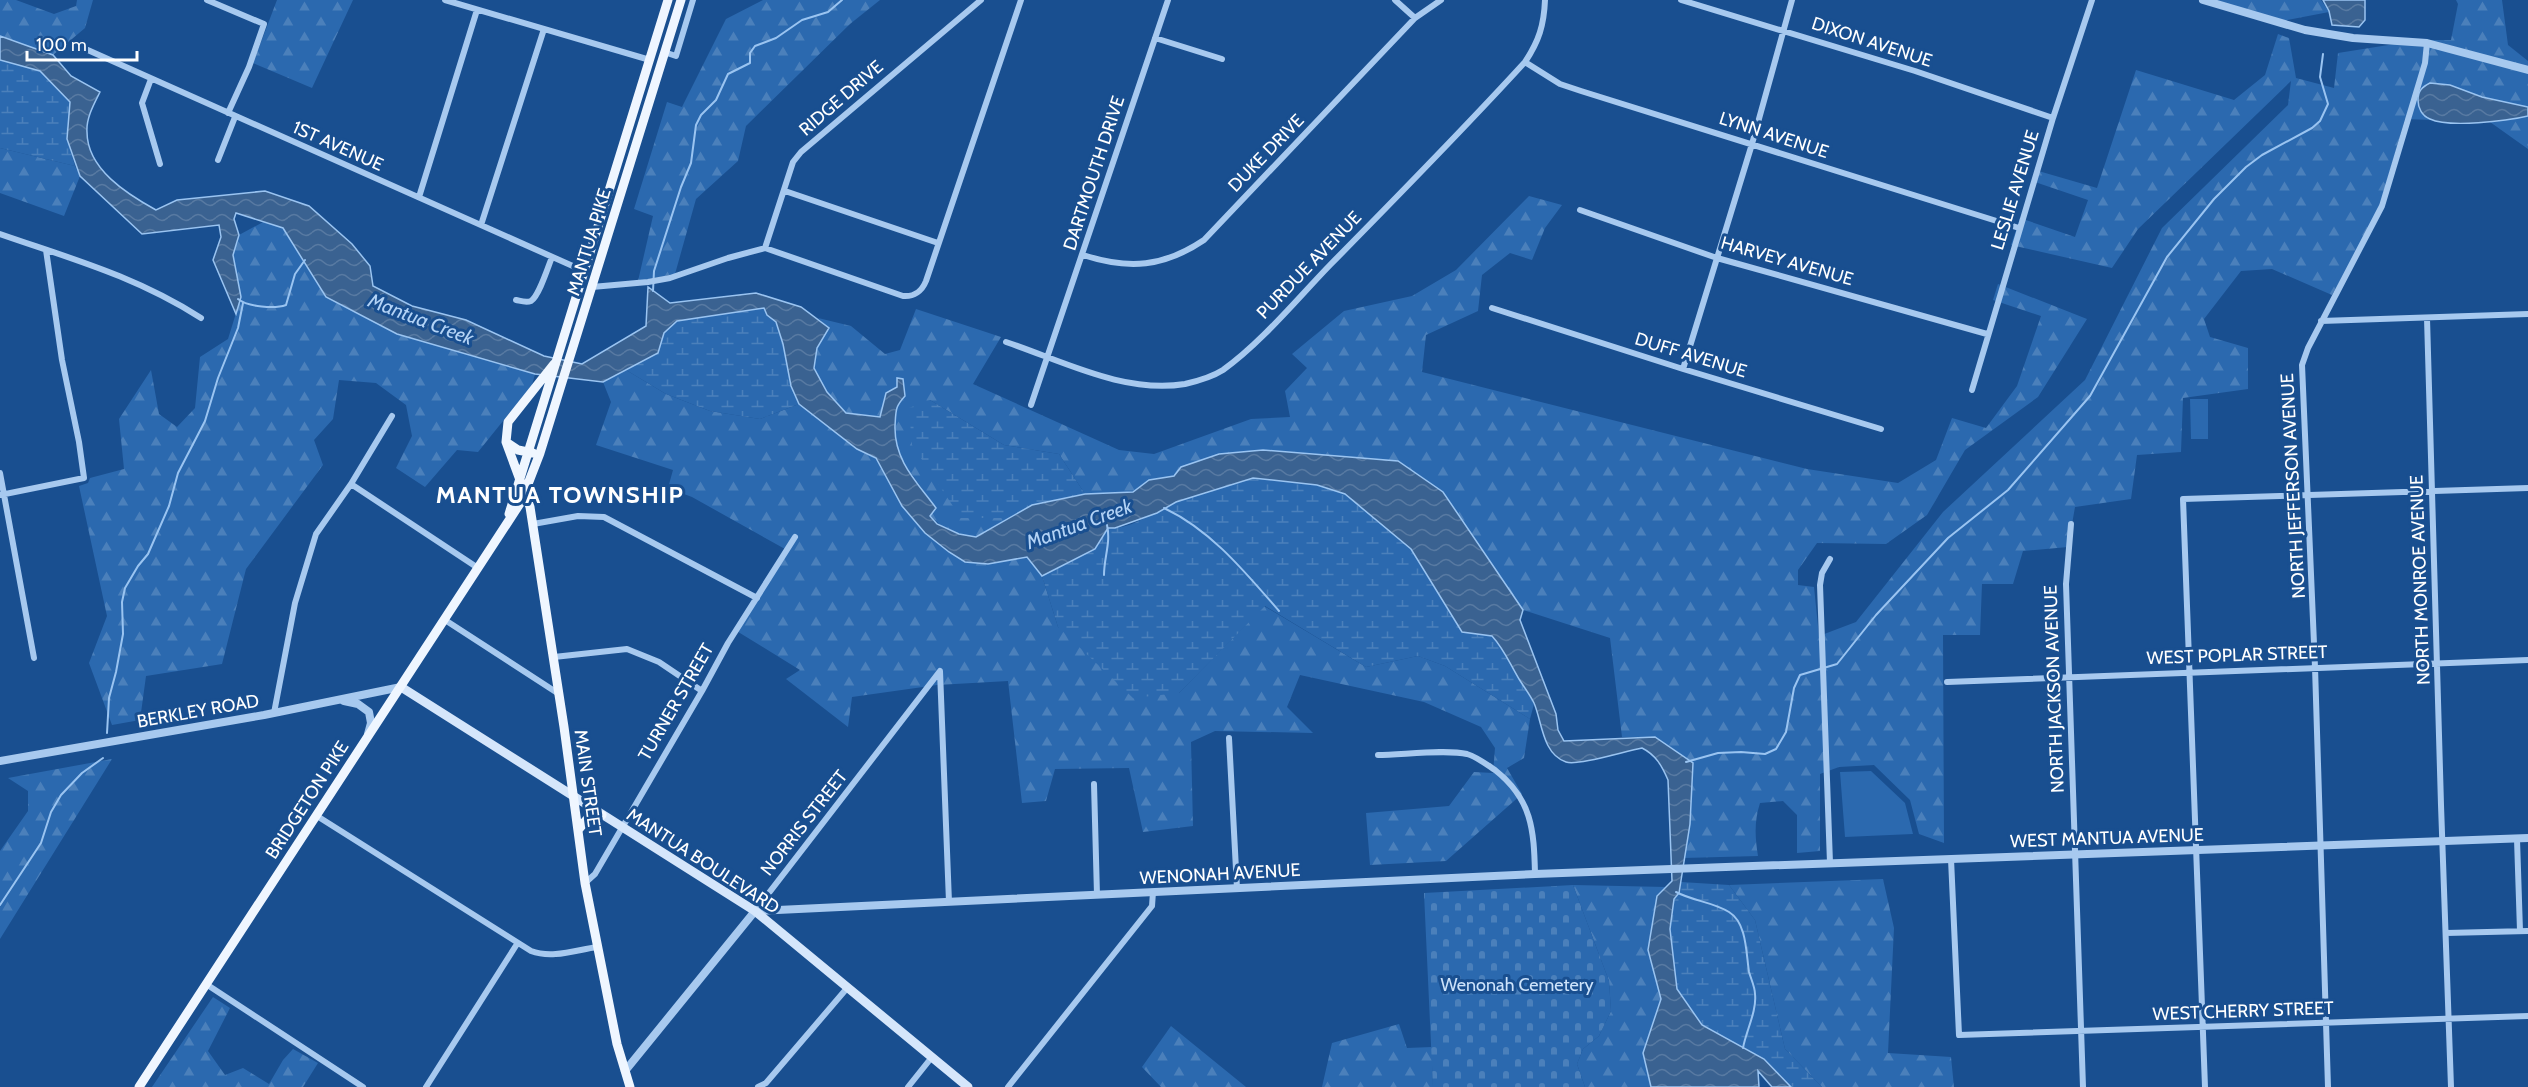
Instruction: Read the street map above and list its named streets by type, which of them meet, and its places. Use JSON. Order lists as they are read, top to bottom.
{
  "streets": {
    "main road": [
      "MANTUA PIKE",
      "MAIN STREET",
      "BRIDGETON PIKE",
      "MANTUA BOULEVARD"
    ],
    "street": [
      "DIXON AVENUE",
      "RIDGE DRIVE",
      "LYNN AVENUE",
      "1ST AVENUE",
      "DUKE DRIVE",
      "DARTMOUTH DRIVE",
      "LESLIE AVENUE",
      "HARVEY AVENUE",
      "PURDUE AVENUE",
      "DUFF AVENUE",
      "NORTH JEFFERSON AVENUE",
      "NORTH MONROE AVENUE",
      "WEST POPLAR STREET",
      "NORTH JACKSON AVENUE",
      "TURNER STREET",
      "BERKLEY ROAD",
      "NORRIS STREET",
      "WEST MANTUA AVENUE",
      "WENONAH AVENUE",
      "WEST CHERRY STREET"
    ]
  },
  "crossings": [
    ["DIXON AVENUE", "LESLIE AVENUE"],
    ["LYNN AVENUE", "LESLIE AVENUE"],
    ["LYNN AVENUE", "PURDUE AVENUE"],
    ["1ST AVENUE", "MANTUA PIKE"],
    ["DUKE DRIVE", "DARTMOUTH DRIVE"],
    ["DARTMOUTH DRIVE", "PURDUE AVENUE"],
    ["LESLIE AVENUE", "HARVEY AVENUE"],
    ["MANTUA PIKE", "MAIN STREET"],
    ["MANTUA PIKE", "BRIDGETON PIKE"],
    ["NORTH JEFFERSON AVENUE", "WEST POPLAR STREET"],
    ["NORTH JEFFERSON AVENUE", "WEST MANTUA AVENUE"],
    ["NORTH JEFFERSON AVENUE", "WEST CHERRY STREET"],
    ["NORTH MONROE AVENUE", "WEST POPLAR STREET"],
    ["NORTH MONROE AVENUE", "WEST MANTUA AVENUE"],
    ["NORTH MONROE AVENUE", "WEST CHERRY STREET"],
    ["WEST POPLAR STREET", "NORTH JACKSON AVENUE"],
    ["NORTH JACKSON AVENUE", "WEST MANTUA AVENUE"],
    ["NORTH JACKSON AVENUE", "WEST CHERRY STREET"],
    ["TURNER STREET", "MAIN STREET"],
    ["TURNER STREET", "MANTUA BOULEVARD"],
    ["BERKLEY ROAD", "BRIDGETON PIKE"],
    ["BERKLEY ROAD", "MANTUA BOULEVARD"],
    ["MAIN STREET", "BRIDGETON PIKE"],
    ["MAIN STREET", "NORRIS STREET"],
    ["MAIN STREET", "MANTUA BOULEVARD"],
    ["BRIDGETON PIKE", "MANTUA BOULEVARD"],
    ["NORRIS STREET", "MANTUA BOULEVARD"],
    ["NORRIS STREET", "WENONAH AVENUE"],
    ["WEST MANTUA AVENUE", "WENONAH AVENUE"],
    ["WEST MANTUA AVENUE", "WEST CHERRY STREET"],
    ["MANTUA BOULEVARD", "WENONAH AVENUE"]
  ],
  "districts": ["MANTUA TOWNSHIP"],
  "water": ["Mantua Creek"],
  "parks": ["Wenonah Cemetery"],
  "scale_bar": "100 m"
}
